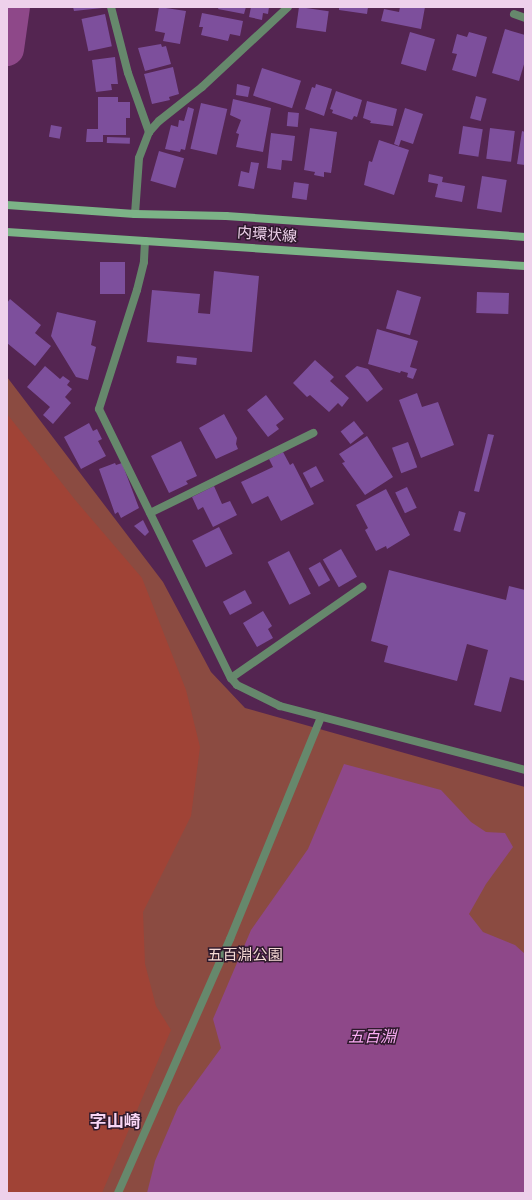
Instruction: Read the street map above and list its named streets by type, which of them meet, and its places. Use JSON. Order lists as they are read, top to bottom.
{
  "streets": {
    "street": ["内環状線"]
  },
  "districts": ["字山崎"],
  "water": ["五百淵"],
  "parks": ["五百淵公園"]
}
